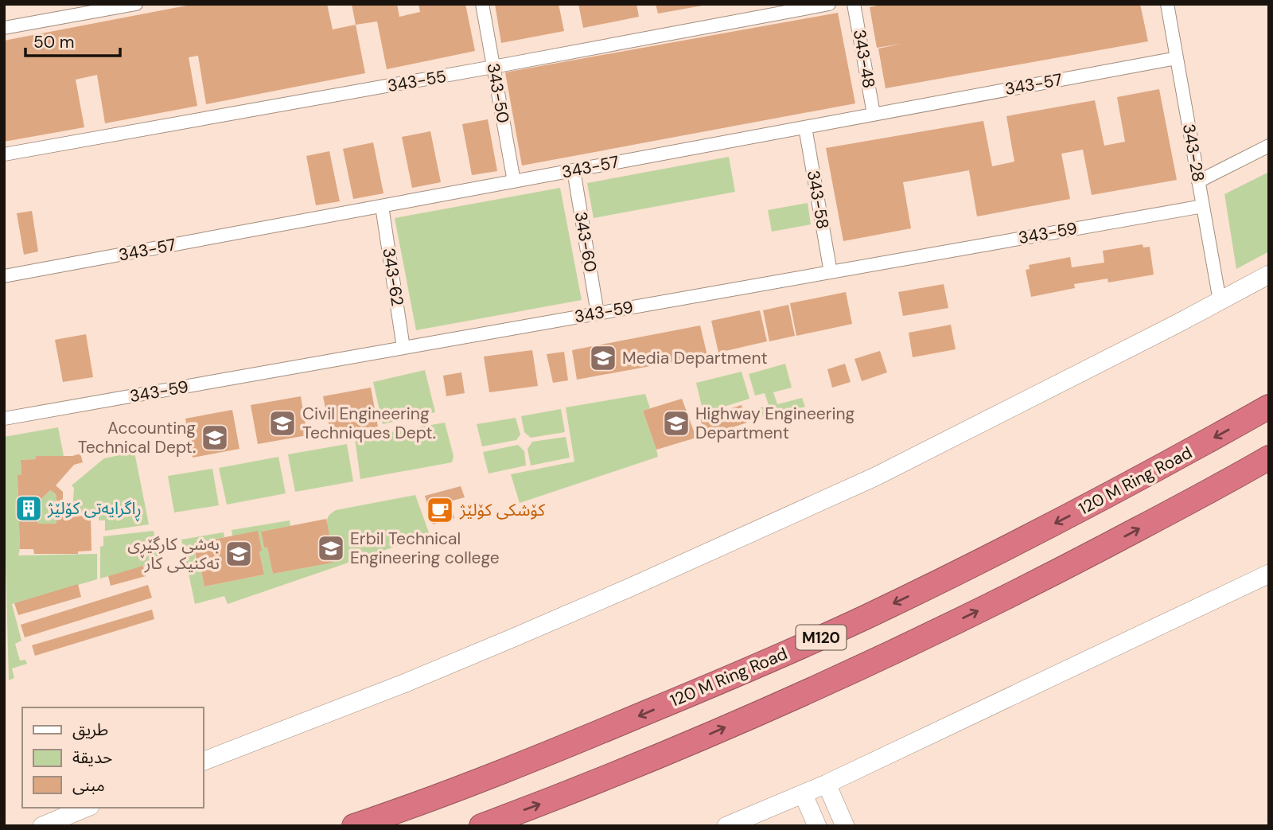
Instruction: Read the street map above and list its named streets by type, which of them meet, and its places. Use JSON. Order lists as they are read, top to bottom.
{
  "streets": {
    "highway": ["120 M Ring Road", "M120"],
    "street": [
      "343-48",
      "343-55",
      "343-57",
      "343-50",
      "343-28",
      "343-58",
      "343-59",
      "343-60",
      "343-62"
    ]
  },
  "crossings": [
    ["343-48", "343-57"],
    ["343-55", "343-50"],
    ["343-57", "343-50"],
    ["343-57", "343-28"],
    ["343-57", "343-58"],
    ["343-57", "343-60"],
    ["343-57", "343-62"],
    ["343-28", "343-59"],
    ["343-58", "343-59"],
    ["343-59", "343-60"],
    ["343-59", "343-62"]
  ],
  "places": {
    "school or university": [
      "Media Department",
      "Civil Engineering Techniques Dept.",
      "Highway Engineering Department",
      "Accounting Technical Dept.",
      "Erbil Technical Engineering college",
      "بەشی کارگێڕی تەکنیکی کار"
    ],
    "building": ["ڕاگرایەتی کۆلێژ"],
    "cafe": ["کۆشکی کۆلێژ"]
  },
  "legend": ["طريق", "حديقة", "مبنى"],
  "scale_bar": "50 m"
}
